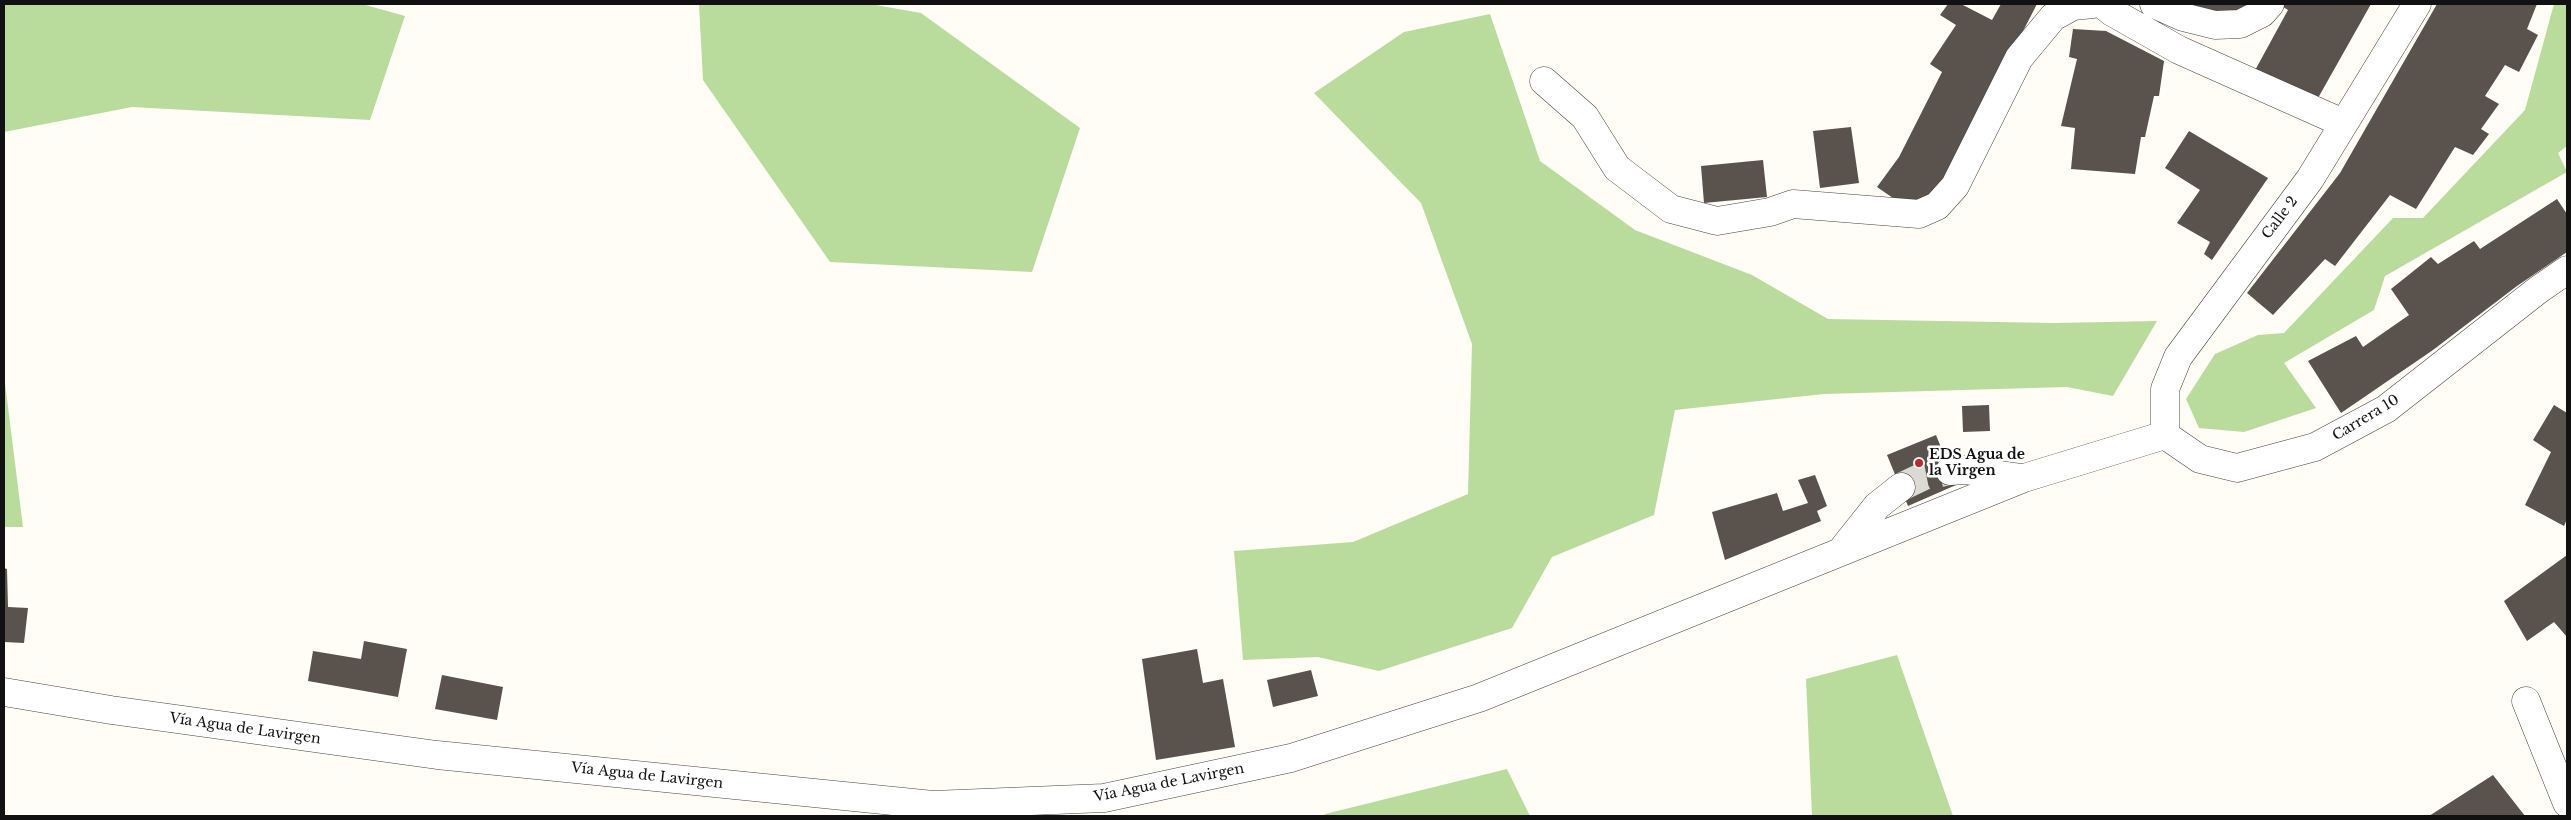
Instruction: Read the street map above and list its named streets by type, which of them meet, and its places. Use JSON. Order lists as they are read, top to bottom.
{
  "streets": {
    "street": ["Calle 2", "Carrera 10", "Vía Agua de Lavirgen"]
  },
  "crossings": [
    ["Calle 2", "Carrera 10"],
    ["Calle 2", "Vía Agua de Lavirgen"],
    ["Carrera 10", "Vía Agua de Lavirgen"]
  ],
  "places": ["EDS Agua de la Virgen"]
}
